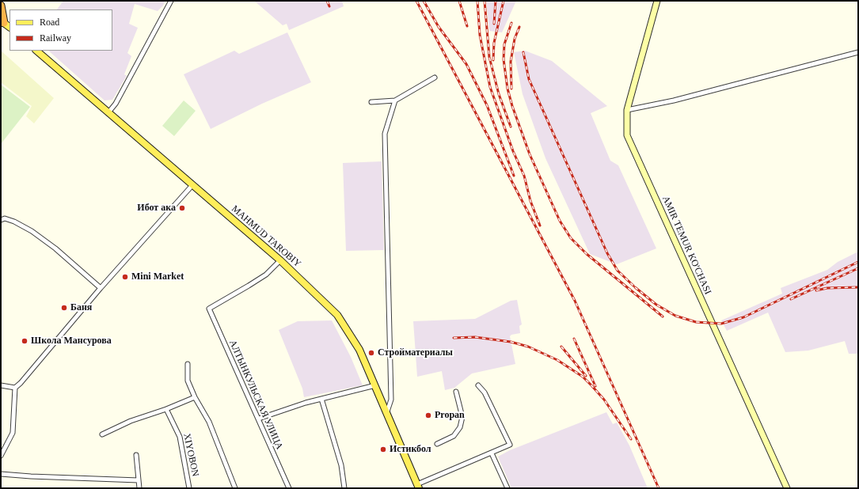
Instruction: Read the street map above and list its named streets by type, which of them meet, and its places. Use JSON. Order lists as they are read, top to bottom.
{
  "streets": {
    "main road": ["MAHMUD TAROBIY"],
    "street": ["AMIR TEMUR KO'CHASI", "АЛТЫНКУЛЬСКАЯ УЛИЦА", "XIYOBON"]
  },
  "crossings": [
    ["MAHMUD TAROBIY", "АЛТЫНКУЛЬСКАЯ УЛИЦА"]
  ],
  "places": [
    "Ибот ака",
    "Mini Market",
    "Баня",
    "Школа Мансурова",
    "Стройматериалы",
    "Propan",
    "Истикбол"
  ],
  "legend": ["Road", "Railway"]
}
